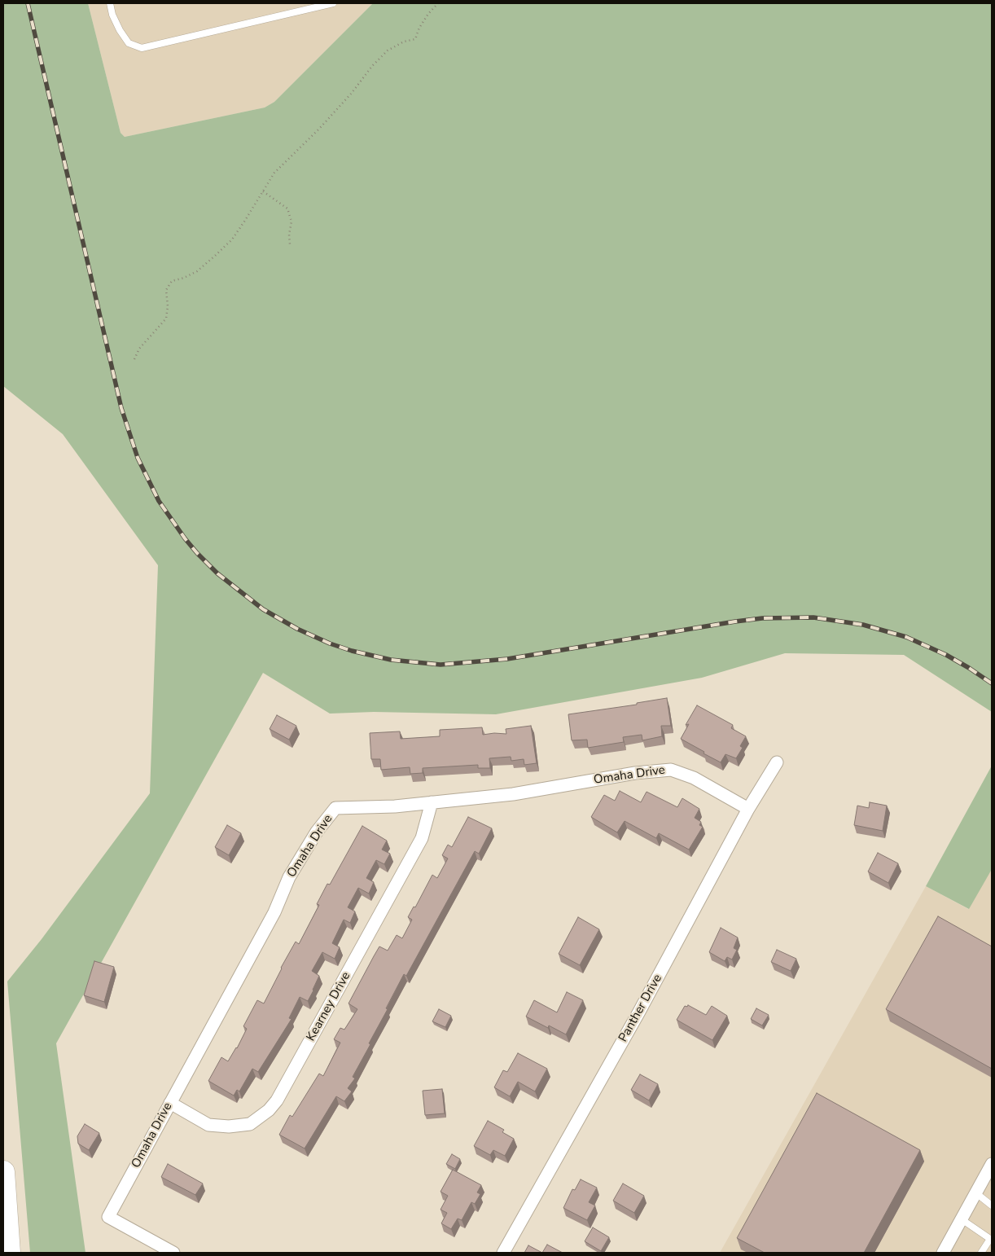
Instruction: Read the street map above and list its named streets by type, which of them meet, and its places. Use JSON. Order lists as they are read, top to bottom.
{
  "streets": {
    "street": ["Omaha Drive", "Kearney Drive", "Panther Drive"]
  },
  "crossings": [
    ["Omaha Drive", "Kearney Drive"],
    ["Omaha Drive", "Panther Drive"]
  ]
}
